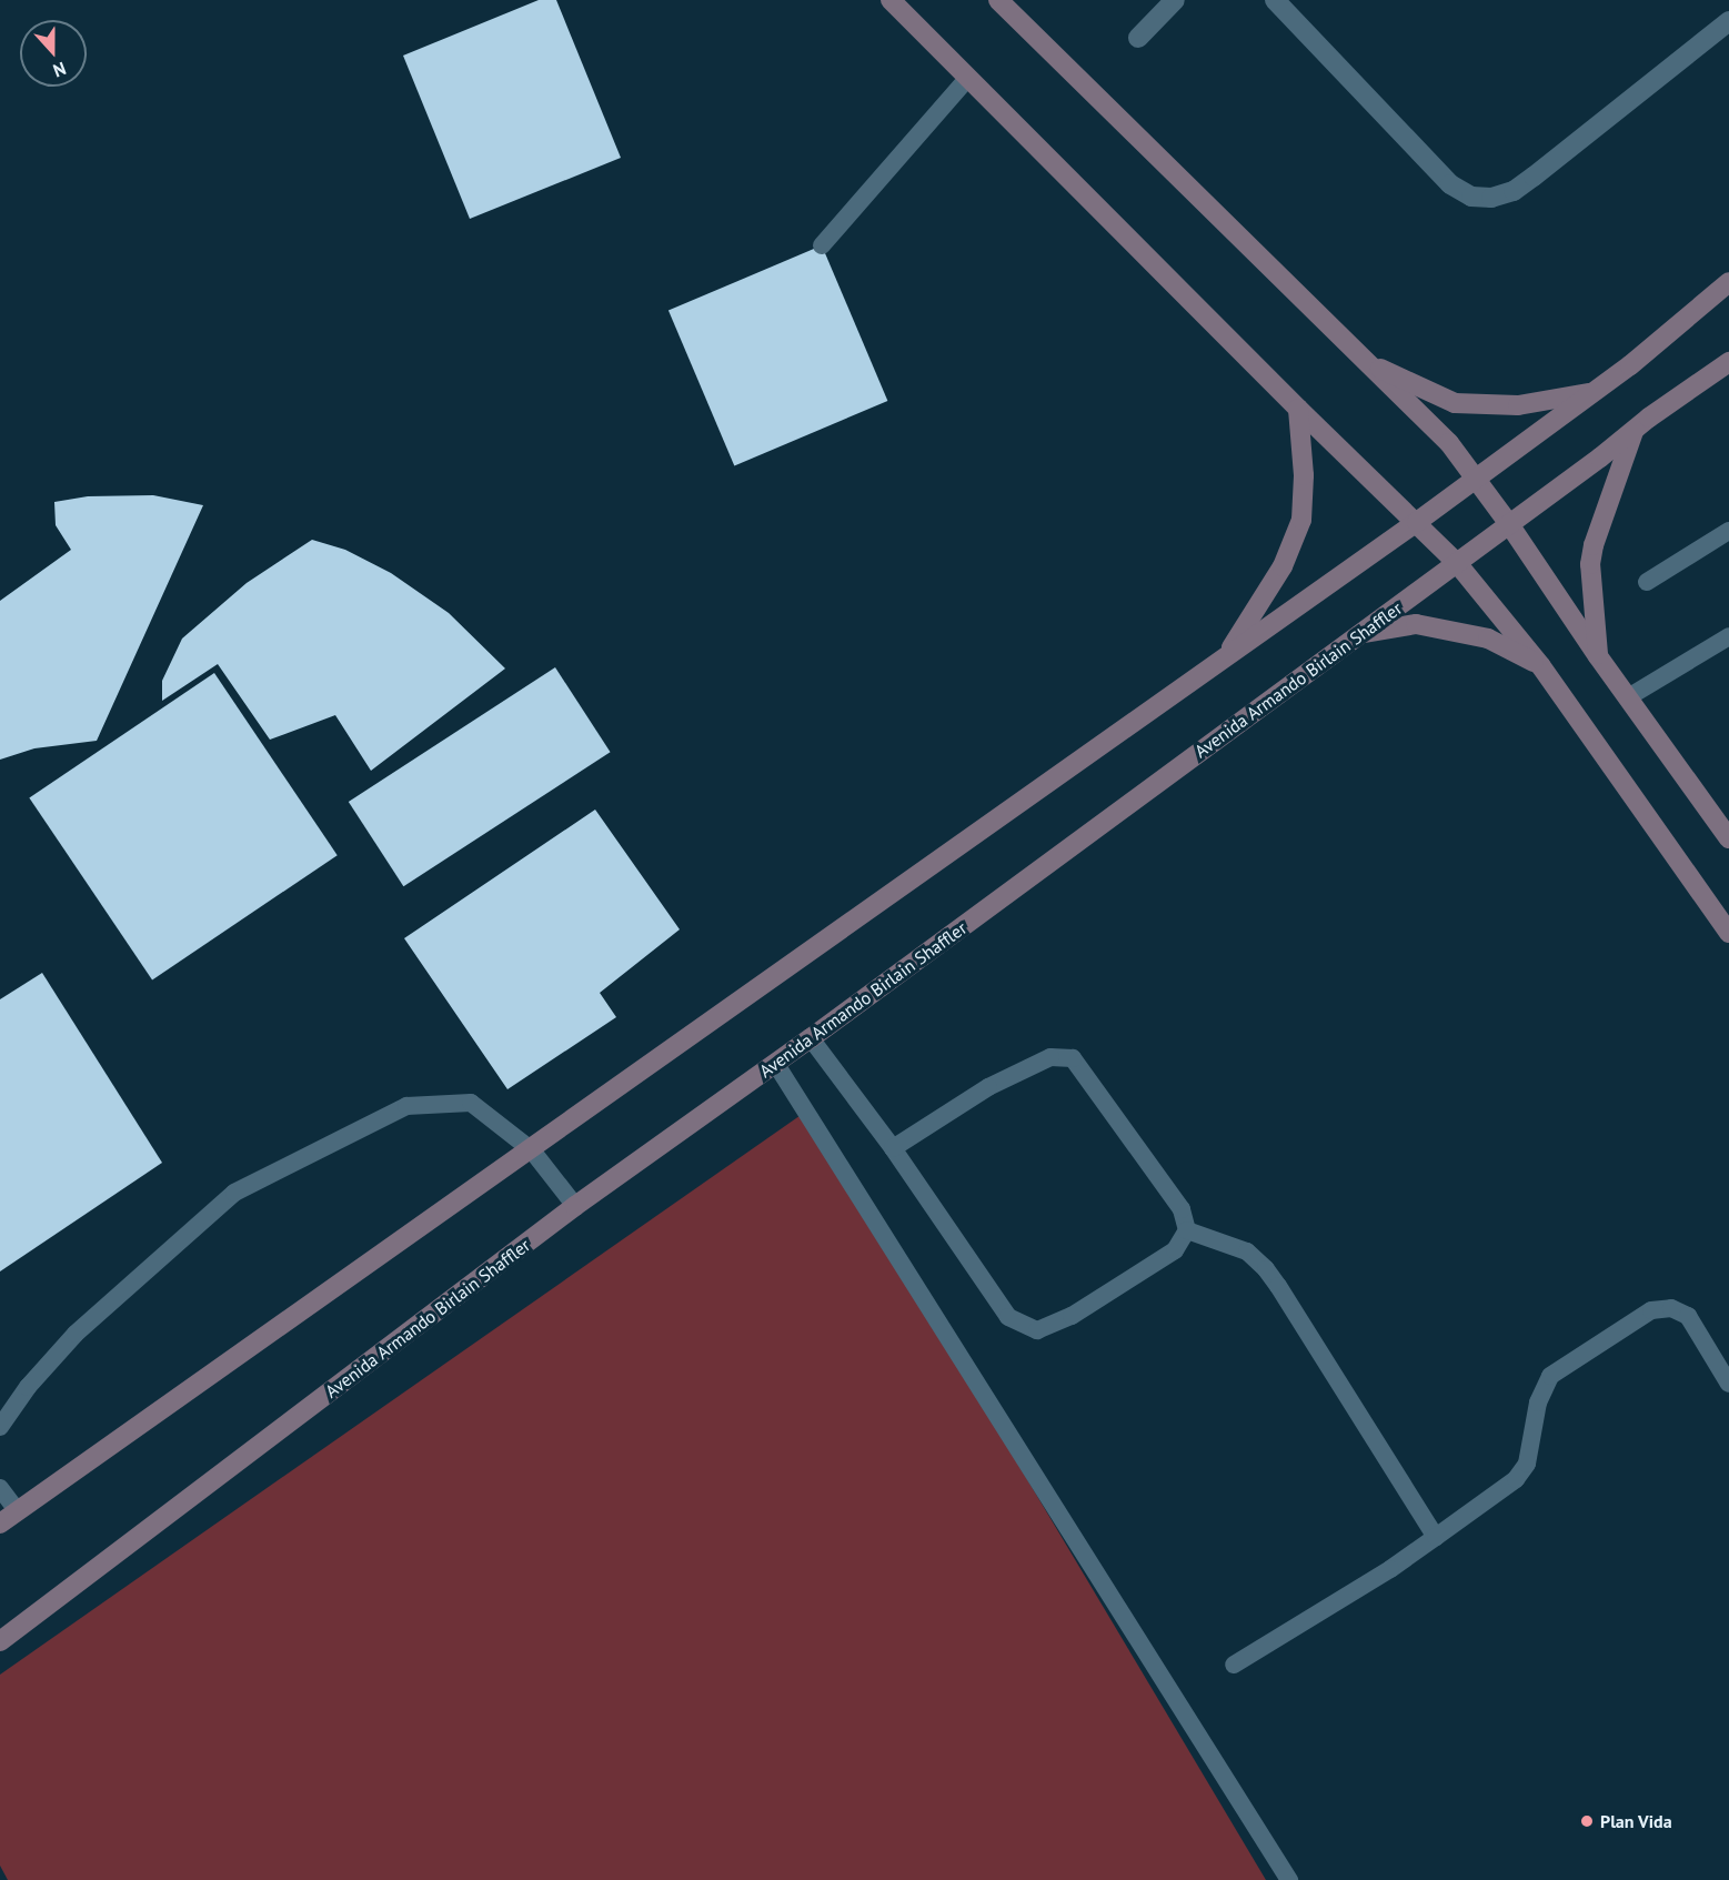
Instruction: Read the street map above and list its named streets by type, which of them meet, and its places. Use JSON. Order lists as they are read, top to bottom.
{
  "streets": {
    "street": ["Avenida Armando Birlain Shaffler"]
  },
  "places": ["Plan Vida"],
  "north": "bottom"
}
